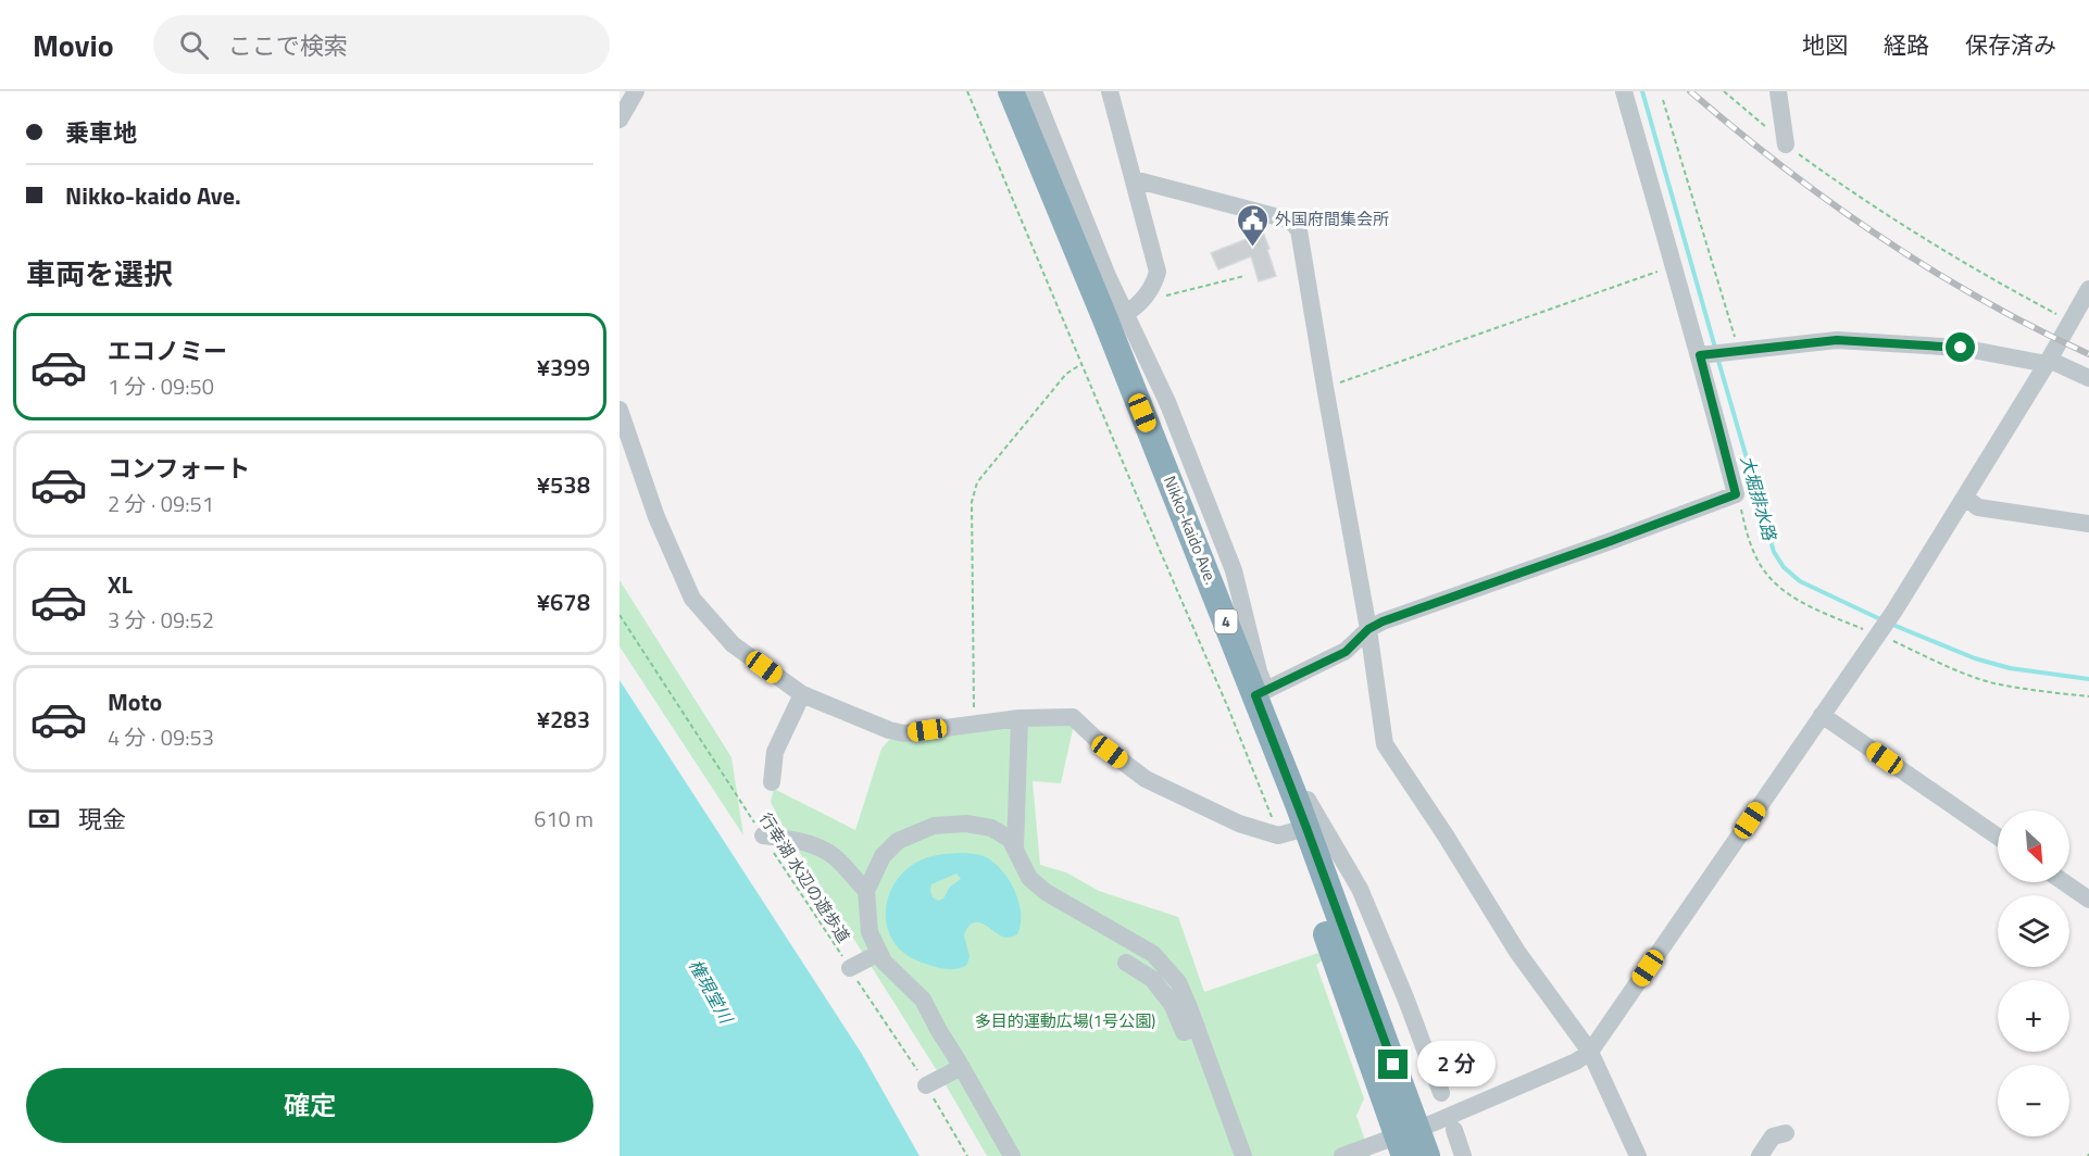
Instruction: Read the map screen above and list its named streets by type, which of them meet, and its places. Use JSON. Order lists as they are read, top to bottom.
{
  "streets": {
    "highway": ["Nikko-kaido Ave.", "4"],
    "path": ["行幸湖 水辺の遊歩道"]
  },
  "water": ["大堀排水路", "権現堂川"],
  "parks": ["多目的運動広場(1号公園)"],
  "places": {
    "public building": ["外国府間集会所"]
  },
  "north": "bottom right",
  "page": {
    "header": "Movio",
    "search": "ここで検索",
    "nav": ["地図", "経路", "保存済み"],
    "banner": ["乗車地", "Nikko-kaido Ave."],
    "heading": "車両を選択",
    "list": [
      {
        "name": "エコノミー",
        "note": "1 分 · 09:50",
        "value": "¥399"
      },
      {
        "name": "コンフォート",
        "note": "2 分 · 09:51",
        "value": "¥538"
      },
      {
        "name": "XL",
        "note": "3 分 · 09:52",
        "value": "¥678"
      },
      {
        "name": "Moto",
        "note": "4 分 · 09:53",
        "value": "¥283"
      }
    ],
    "pay": ["現金", "610 m"],
    "map_buttons": ["+", "−"],
    "bubble": "2 分",
    "buttons": "確定"
  }
}
